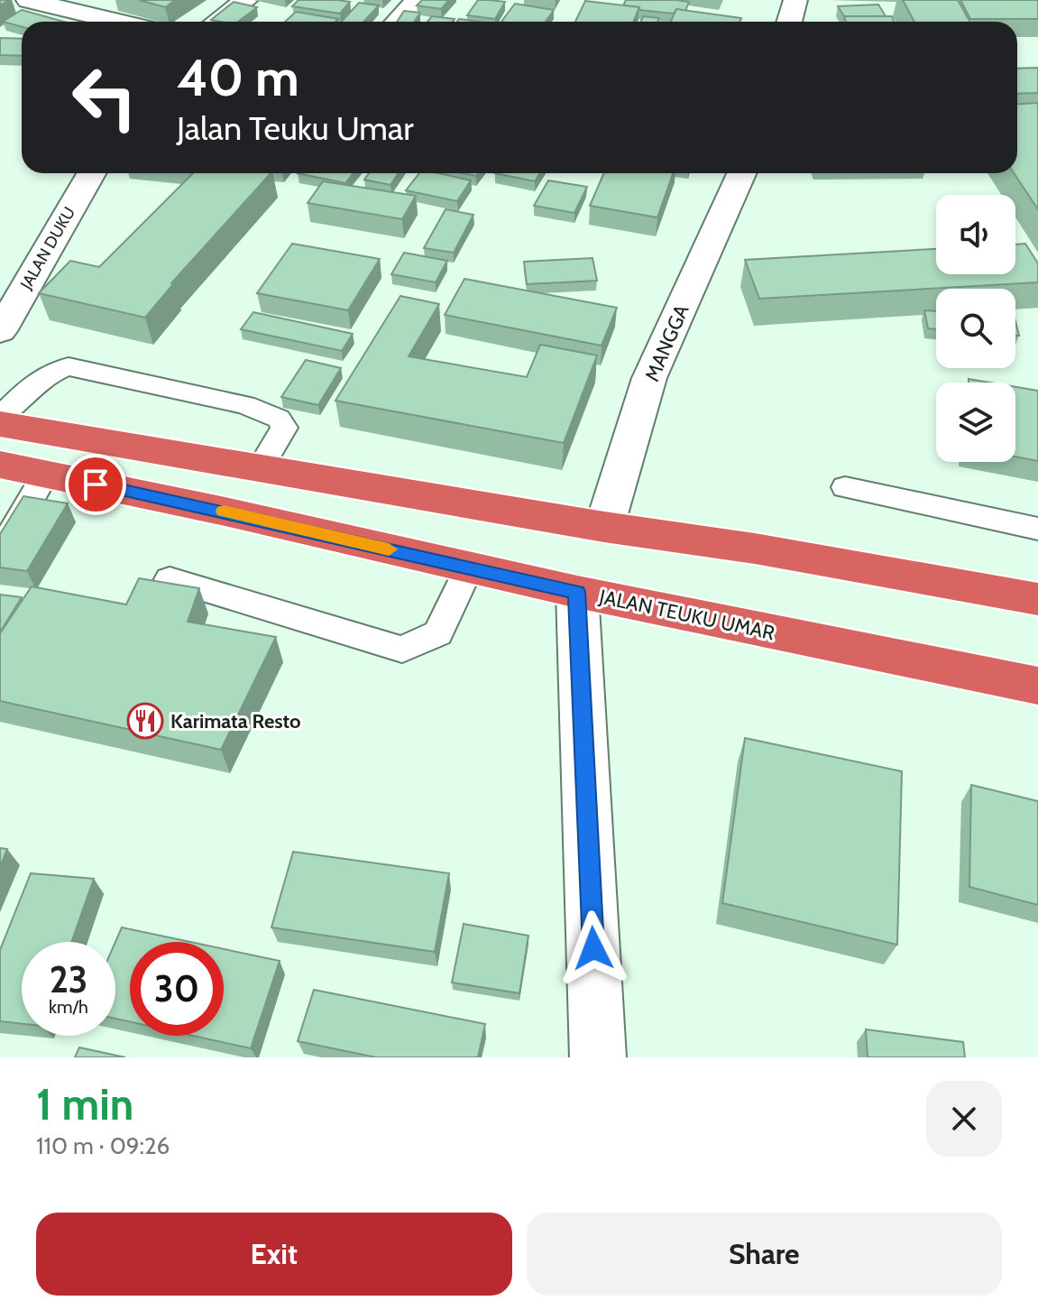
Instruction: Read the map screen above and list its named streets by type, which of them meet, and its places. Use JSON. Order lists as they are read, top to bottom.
{
  "streets": {
    "highway": ["JALAN TEUKU UMAR"],
    "street": ["JALAN DUKU", "MANGGA"]
  },
  "places": {
    "restaurant": ["Karimata Resto"]
  },
  "page": {
    "turn": ["40 m", "Jalan Teuku Umar"],
    "speed": "23 km/h",
    "limit": "30",
    "heading": ["1 min", "110 m · 09:26"],
    "buttons": ["Exit", "Share"]
  }
}
